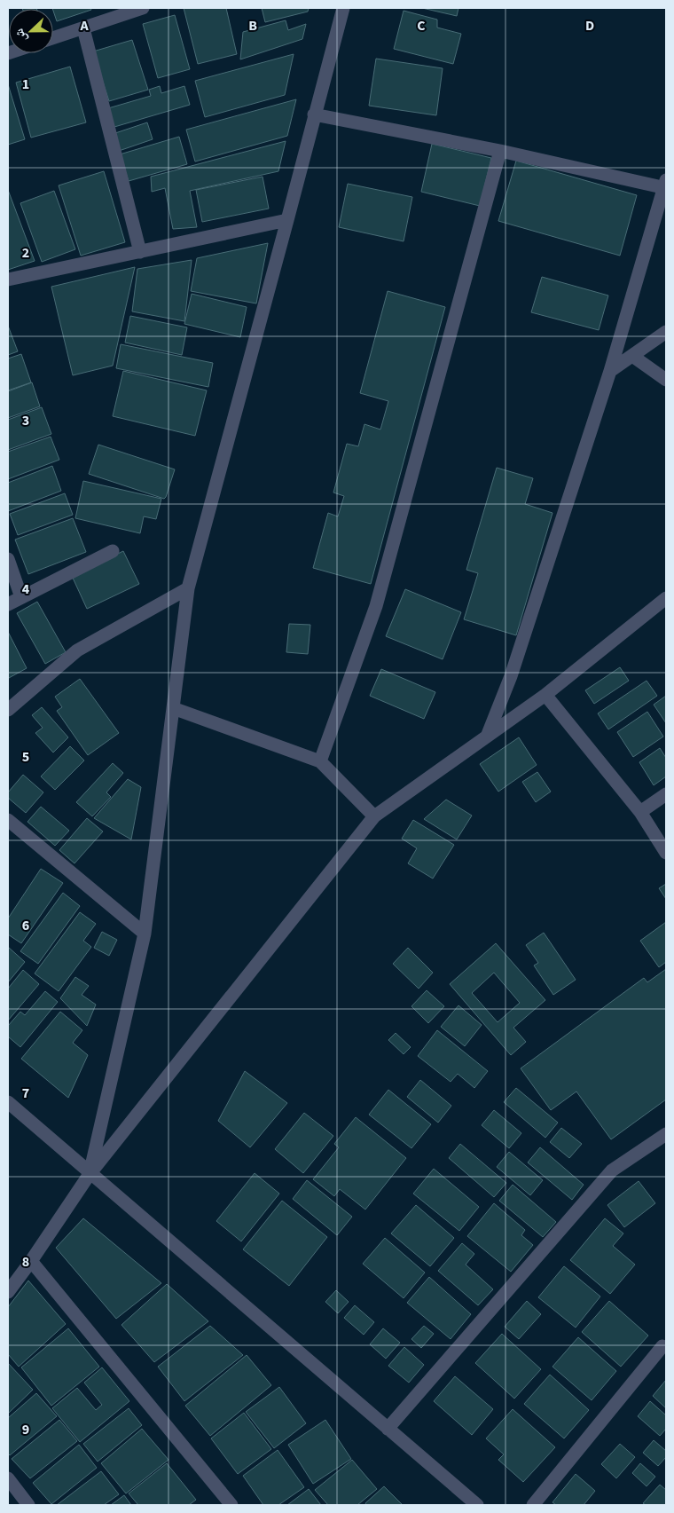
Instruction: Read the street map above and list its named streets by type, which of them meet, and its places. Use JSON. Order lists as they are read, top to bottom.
{
  "north": "left",
  "grid": {
    "columns": [
      "A",
      "B",
      "C",
      "D"
    ],
    "rows": [
      "1",
      "2",
      "3",
      "4",
      "5",
      "6",
      "7",
      "8",
      "9"
    ]
  }
}
